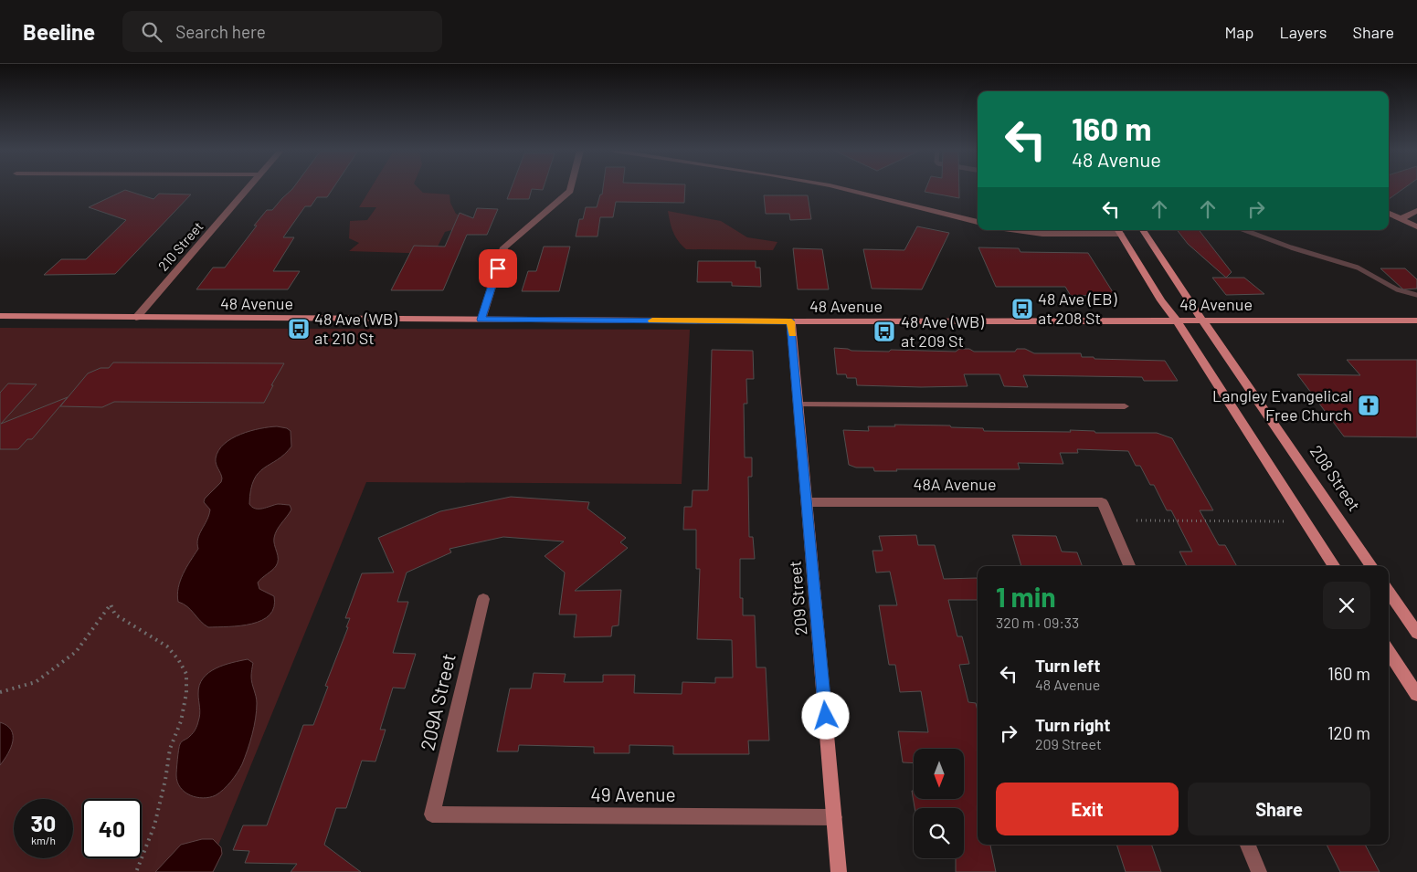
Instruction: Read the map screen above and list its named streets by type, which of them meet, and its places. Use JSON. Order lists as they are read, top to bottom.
{
  "streets": {
    "main road": ["48 Avenue", "208 Street", "209 Street"],
    "street": [
      "210 Street",
      "48A Avenue",
      "209A Street",
      "49 Avenue"
    ]
  },
  "crossings": [
    ["210 Street", "48 Avenue"],
    ["48 Avenue", "208 Street"],
    ["48 Avenue", "209 Street"],
    ["48A Avenue", "209 Street"],
    ["209 Street", "49 Avenue"],
    ["209A Street", "49 Avenue"]
  ],
  "places": {
    "bus stop": ["48 Ave (EB) at 208 St", "48 Ave (WB) at 210 St", "48 Ave (WB) at 209 St"],
    "church": ["Langley Evangelical Free Church"]
  },
  "north": "bottom",
  "page": {
    "header": "Beeline",
    "search": "Search here",
    "nav": ["Map", "Layers", "Share"],
    "turn": ["160 m", "48 Avenue"],
    "heading": ["1 min", "320 m · 09:33"],
    "list": [
      {
        "name": "Turn left",
        "note": "48 Avenue",
        "value": "160 m"
      },
      {
        "name": "Turn right",
        "note": "209 Street",
        "value": "120 m"
      }
    ],
    "buttons": ["Exit", "Share"],
    "speed": "30 km/h",
    "limit": "40"
  }
}
